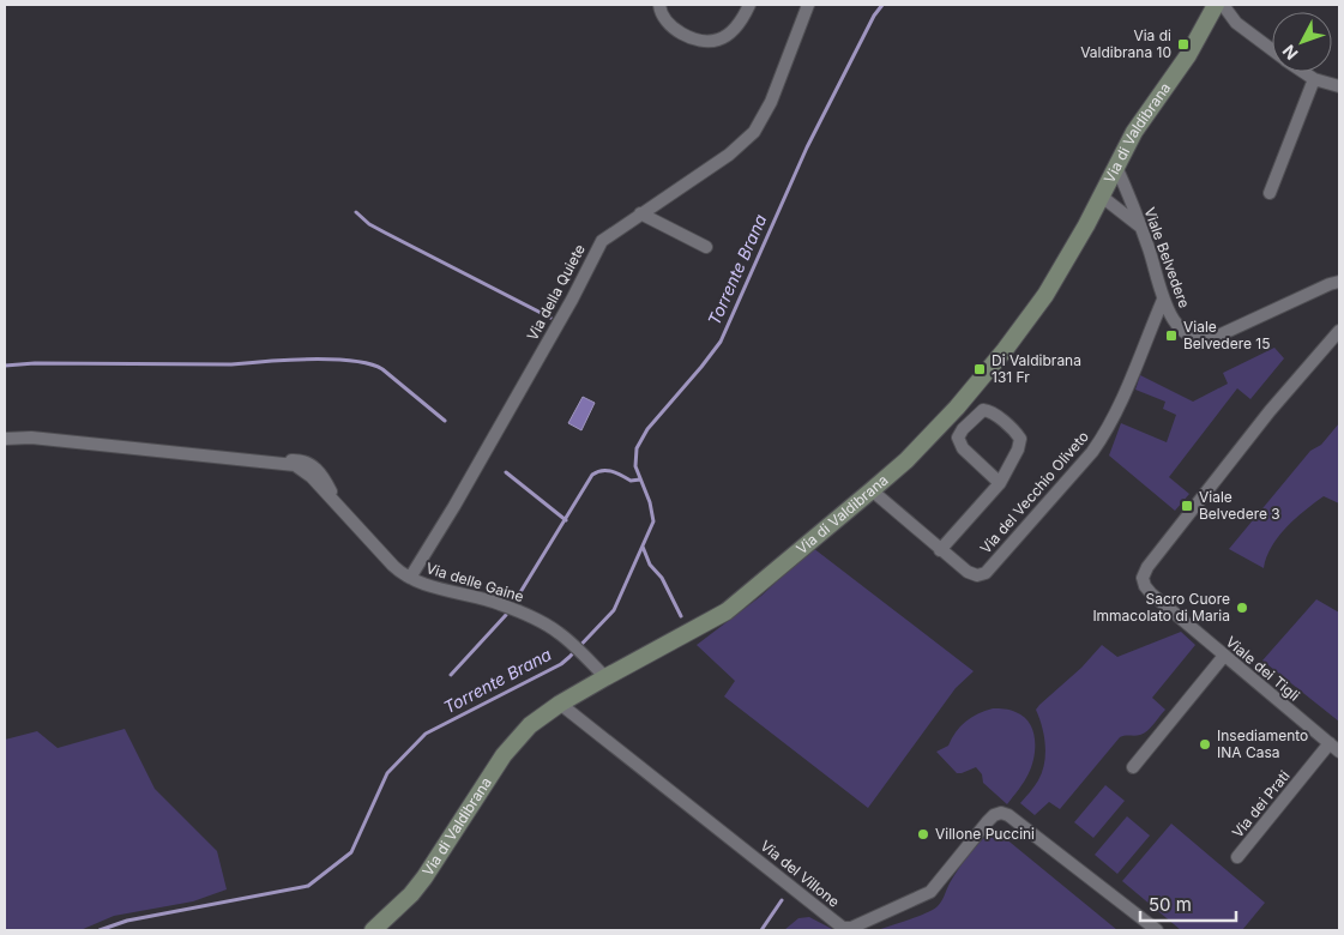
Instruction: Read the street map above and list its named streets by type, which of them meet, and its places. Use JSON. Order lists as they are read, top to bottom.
{
  "streets": {
    "street": [
      "Via di Valdibrana",
      "Viale Belvedere",
      "Via della Quiete",
      "Via del Vecchio Oliveto",
      "Via delle Gaine",
      "Viale dei Tigli",
      "Via dei Prati",
      "Via del Villone"
    ]
  },
  "crossings": [
    ["Via di Valdibrana", "Viale Belvedere"],
    ["Via di Valdibrana", "Via del Vecchio Oliveto"],
    ["Via di Valdibrana", "Via delle Gaine"],
    ["Via di Valdibrana", "Via del Villone"],
    ["Viale Belvedere", "Via del Vecchio Oliveto"],
    ["Via della Quiete", "Via delle Gaine"],
    ["Viale dei Tigli", "Via dei Prati"]
  ],
  "water": ["Torrente Brana"],
  "places": {
    "transit": [
      "Via di Valdibrana 10",
      "Viale Belvedere 15",
      "Di Valdibrana 131 Fr",
      "Viale Belvedere 3"
    ],
    "other": ["Sacro Cuore Immacolato di Maria", "Insediamento INA Casa", "Villone Puccini"]
  },
  "scale_bar": "50 m",
  "north": "bottom left"
}
